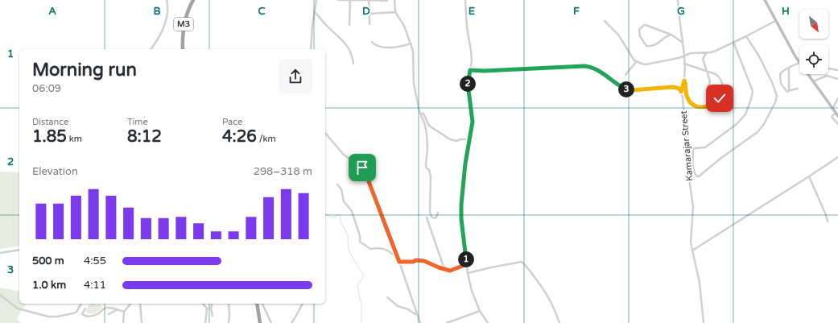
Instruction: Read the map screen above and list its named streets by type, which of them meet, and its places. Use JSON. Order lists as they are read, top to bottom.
{
  "streets": {
    "highway": ["M3"],
    "street": ["Kamarajar Street"]
  },
  "north": "bottom right",
  "page": {
    "heading": ["Morning run", "06:09"],
    "pins": ["2", "3", "1"],
    "stats": [
      ["Distance", "1.85 km"],
      ["Time", "8:12"],
      ["Pace", "4:26 /km"]
    ],
    "chart": ["Elevation", "298–318 m"],
    "list": [
      {
        "name": "500 m",
        "note": "4:55"
      },
      {
        "name": "1.0 km",
        "note": "4:11"
      }
    ]
  },
  "grid": {
    "columns": [
      "A",
      "B",
      "C",
      "D",
      "E",
      "F",
      "G",
      "H"
    ],
    "rows": ["1", "2", "3"]
  }
}
